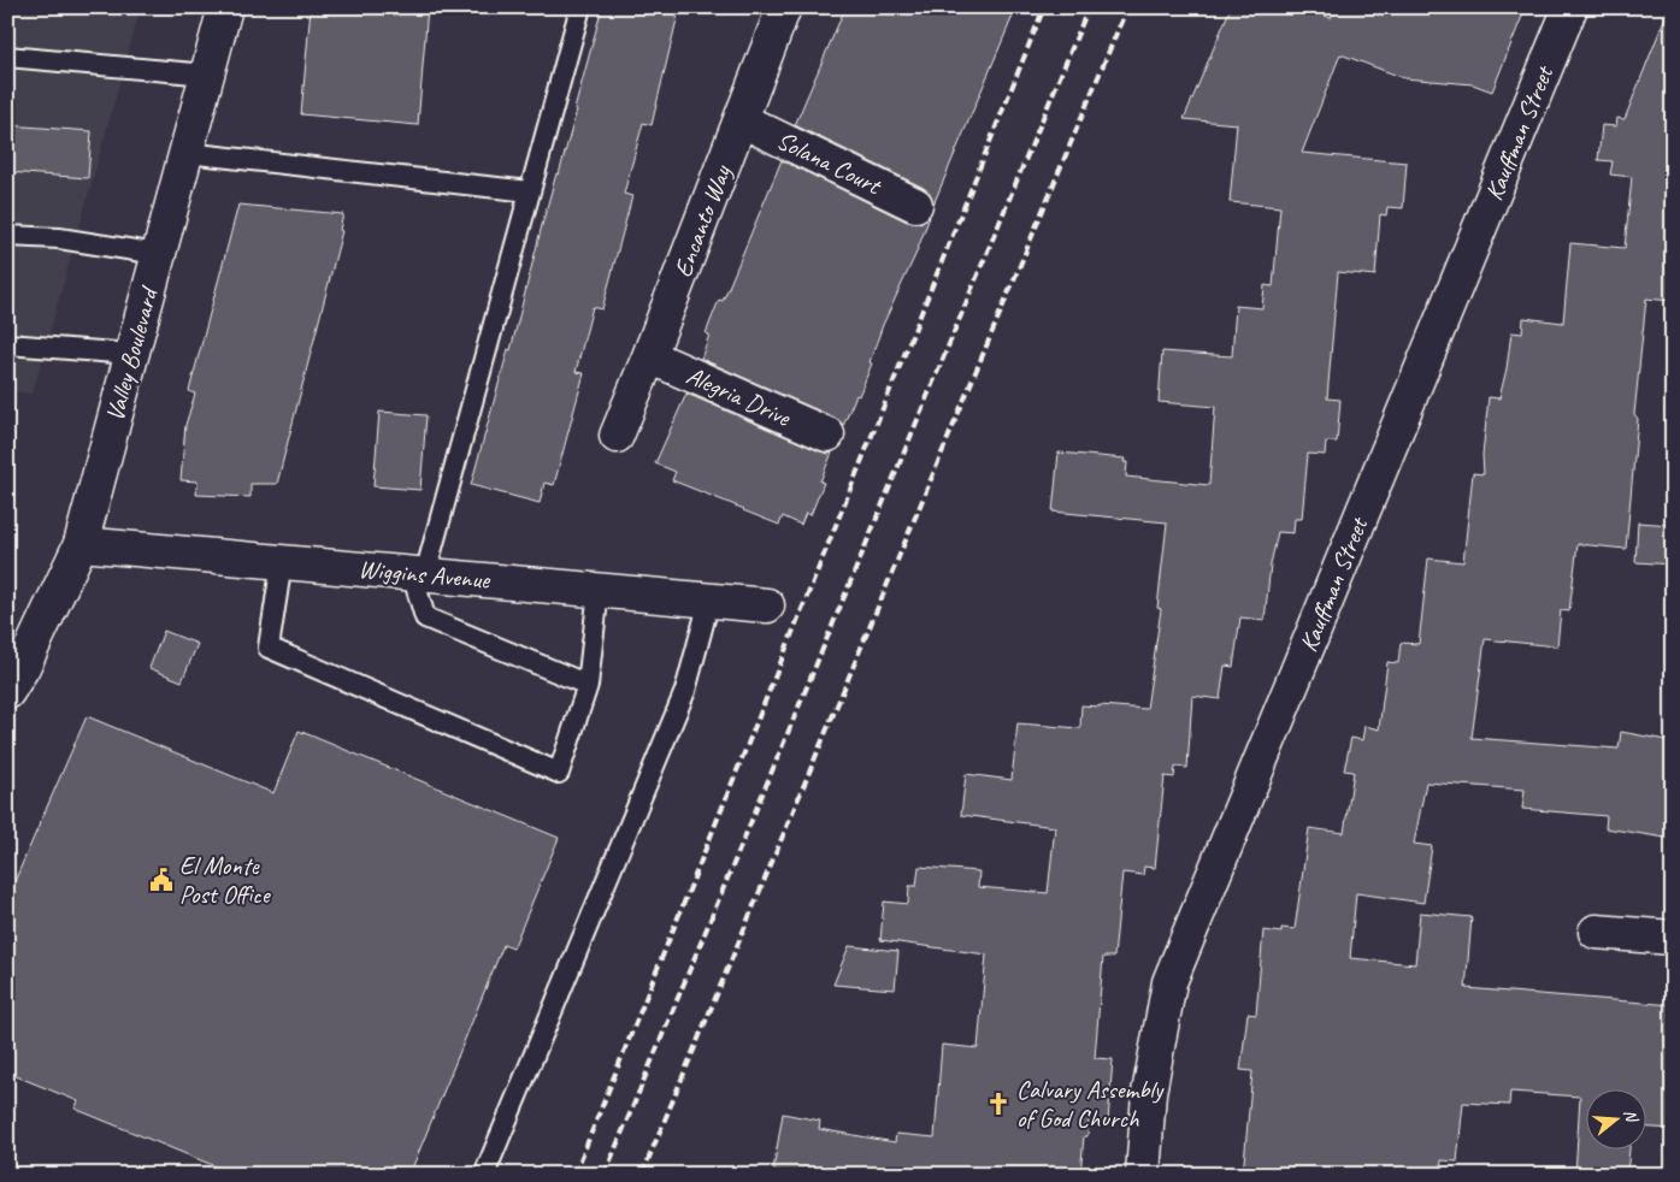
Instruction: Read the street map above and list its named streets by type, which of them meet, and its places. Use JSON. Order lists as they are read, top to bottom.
{
  "streets": {
    "street": [
      "Kauffman Street",
      "Solana Court",
      "Encanto Way",
      "Valley Boulevard",
      "Alegria Drive",
      "Wiggins Avenue"
    ]
  },
  "crossings": [
    ["Solana Court", "Encanto Way"],
    ["Encanto Way", "Alegria Drive"],
    ["Valley Boulevard", "Wiggins Avenue"]
  ],
  "places": {
    "public building": ["El Monte Post Office"],
    "church": ["Calvary Assembly of God Church"]
  },
  "north": "right"
}
